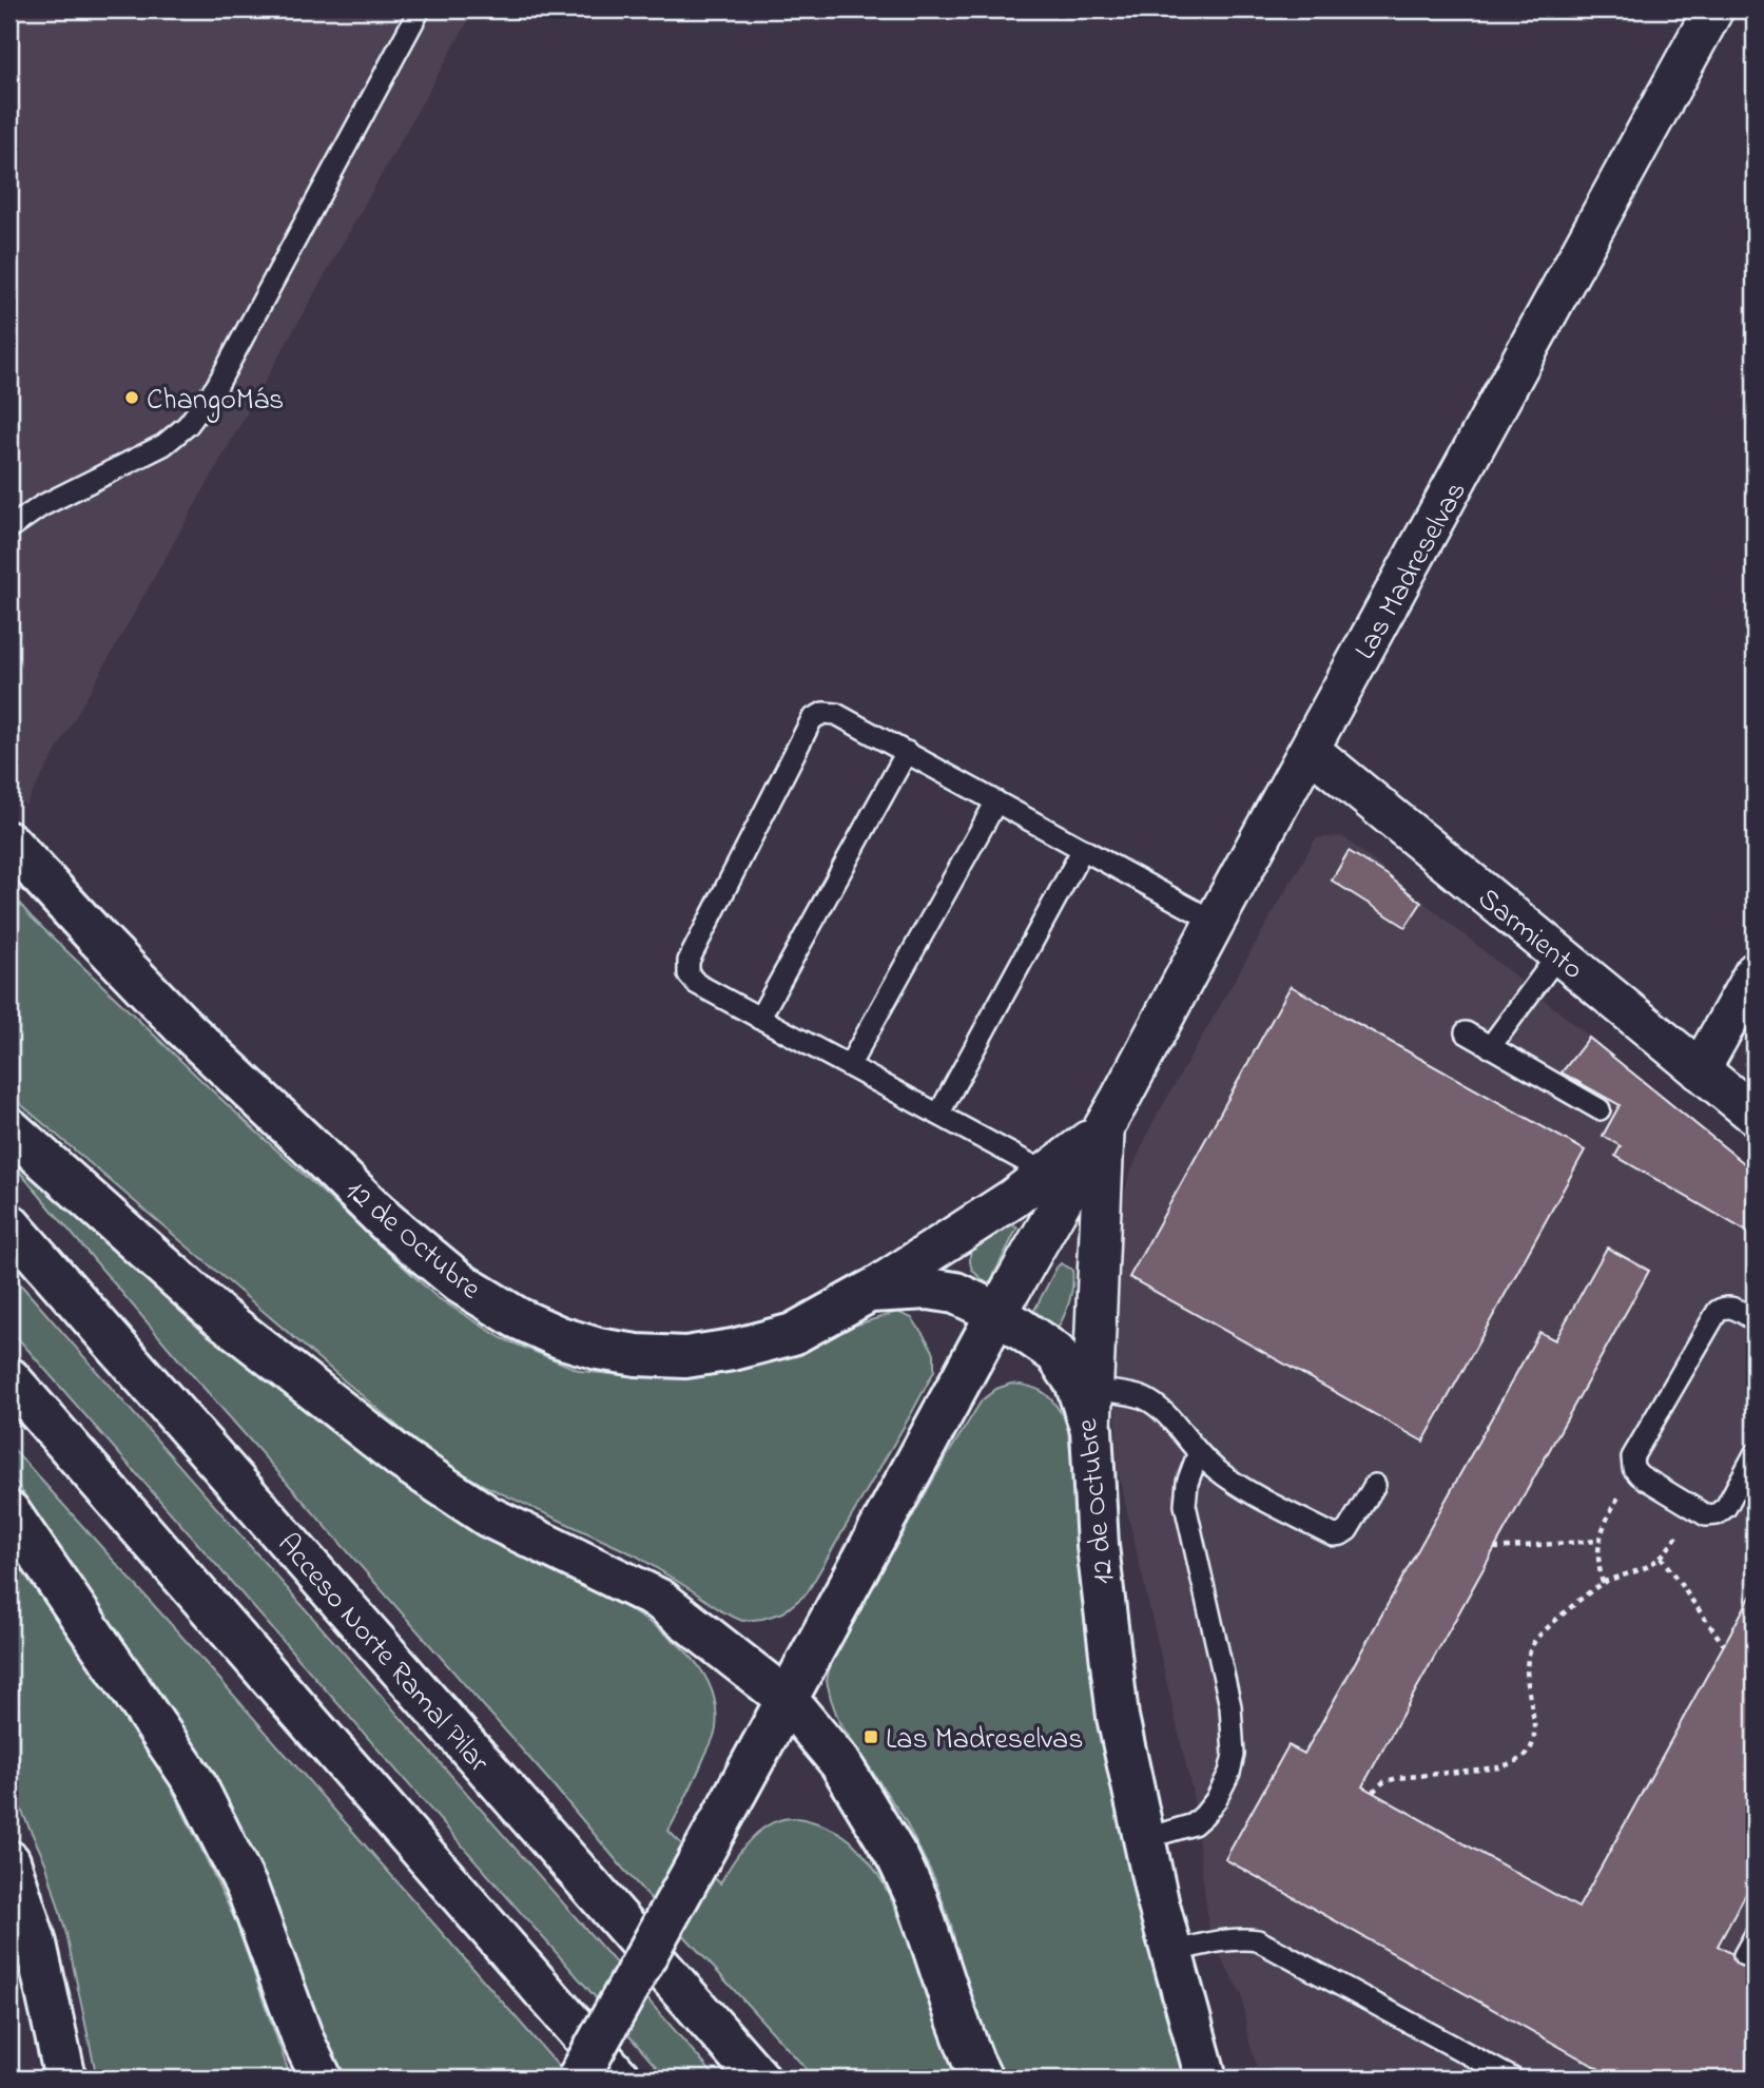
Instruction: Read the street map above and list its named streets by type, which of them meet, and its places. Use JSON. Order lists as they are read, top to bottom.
{
  "streets": {
    "main road": ["12 de Octubre", "Acceso Norte Ramal Pilar"],
    "street": ["Las Madreselvas", "Sarmiento"]
  },
  "crossings": [
    ["Las Madreselvas", "Sarmiento"],
    ["Las Madreselvas", "12 de Octubre"]
  ],
  "places": {
    "other": ["ChangoMás"],
    "transit": ["Las Madreselvas"]
  }
}
